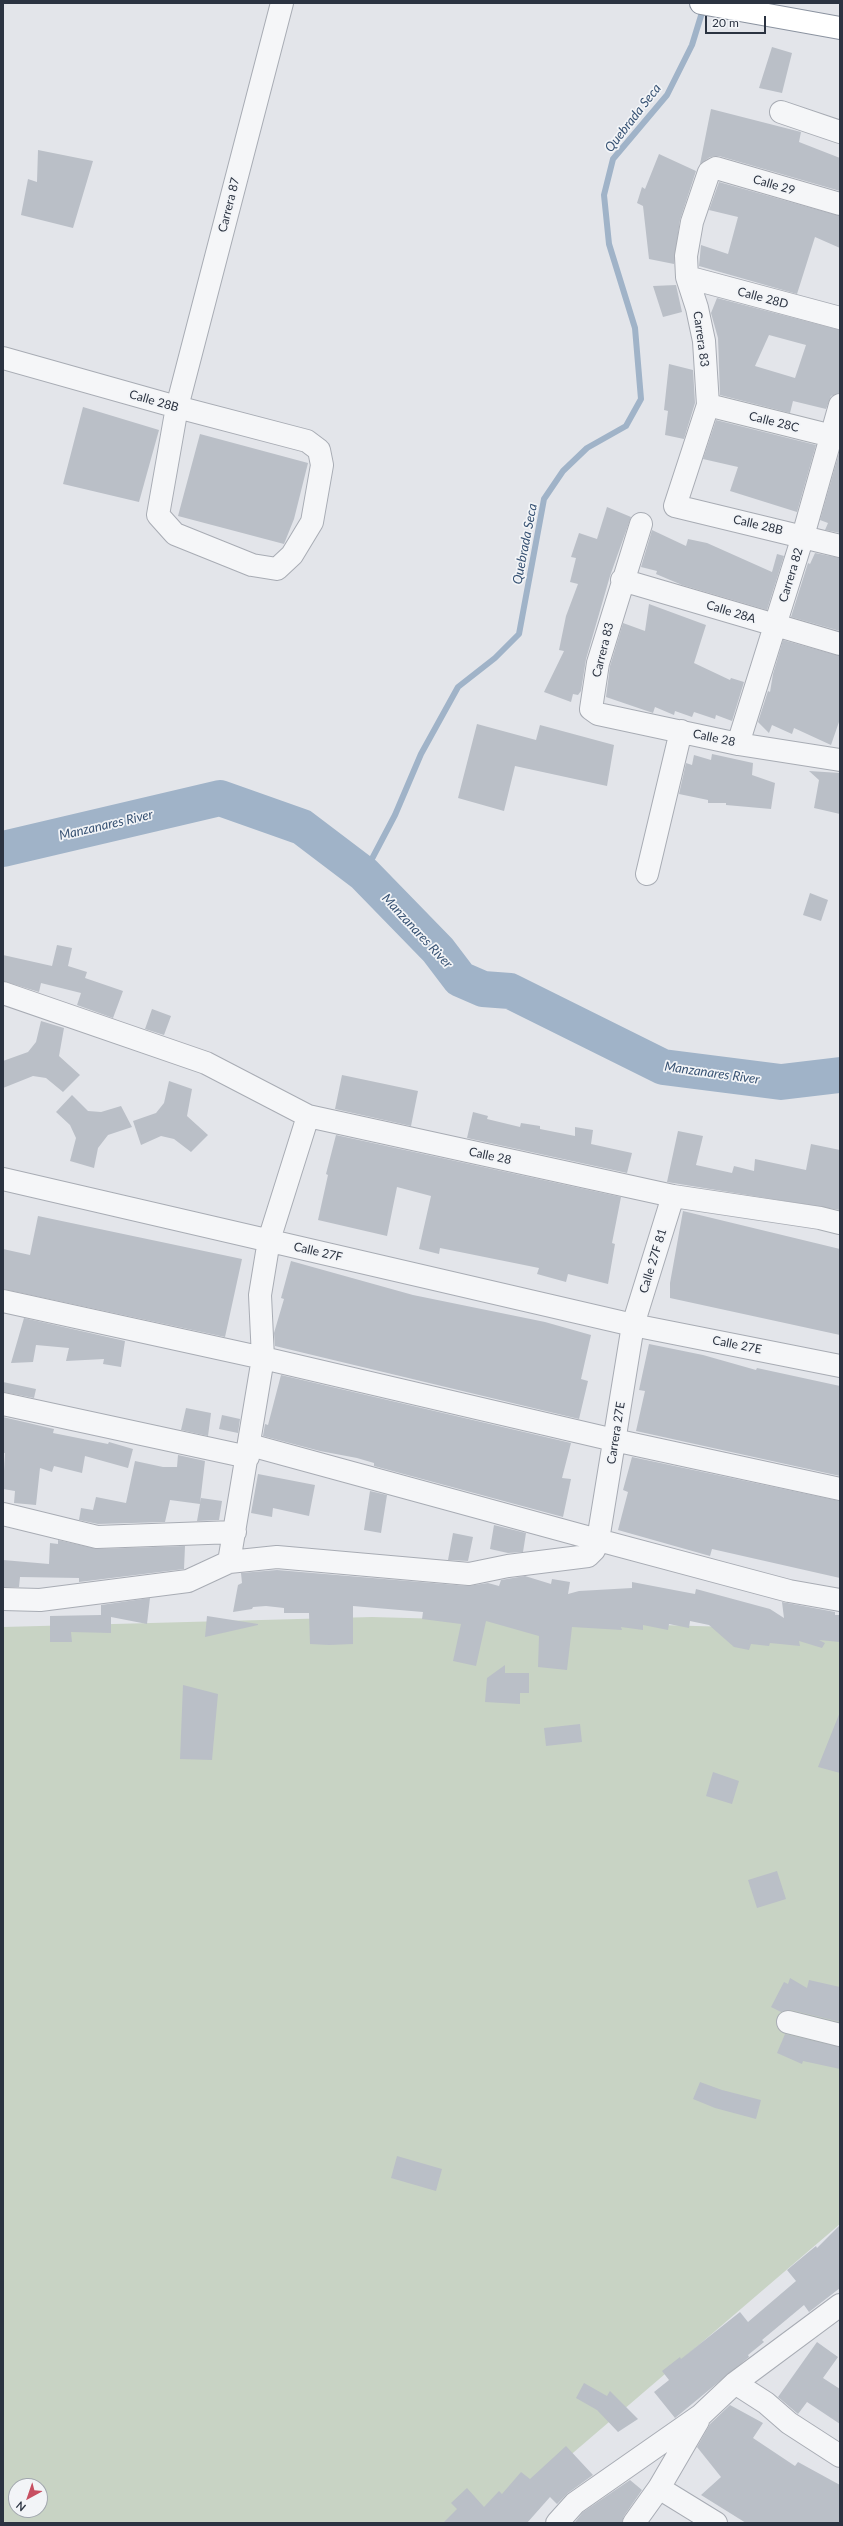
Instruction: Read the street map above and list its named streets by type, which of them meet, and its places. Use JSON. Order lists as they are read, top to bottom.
{
  "streets": {
    "street": [
      "Calle 29",
      "Carrera 87",
      "Calle 28D",
      "Carrera 83",
      "Calle 28B",
      "Calle 28C",
      "Carrera 82",
      "Calle 28A",
      "Calle 28",
      "Calle 27F",
      "Calle 27F 81",
      "Calle 27E",
      "Carrera 27E"
    ]
  },
  "crossings": [
    ["Calle 29", "Carrera 83"],
    ["Carrera 87", "Calle 28B"],
    ["Calle 28D", "Carrera 83"],
    ["Carrera 83", "Calle 28B"],
    ["Carrera 83", "Calle 28C"],
    ["Carrera 83", "Calle 28A"],
    ["Carrera 83", "Calle 28"],
    ["Calle 28B", "Carrera 82"],
    ["Calle 28C", "Carrera 82"],
    ["Carrera 82", "Calle 28A"],
    ["Carrera 82", "Calle 28"],
    ["Calle 28", "Calle 27F 81"],
    ["Calle 27F", "Calle 27F 81"],
    ["Calle 27F", "Calle 27E"],
    ["Calle 27F", "Carrera 27E"],
    ["Calle 27F 81", "Calle 27E"],
    ["Calle 27F 81", "Carrera 27E"],
    ["Calle 27E", "Carrera 27E"]
  ],
  "water": ["Quebrada Seca", "Manzanares River"],
  "scale_bar": "20 m",
  "north": "bottom left"
}
